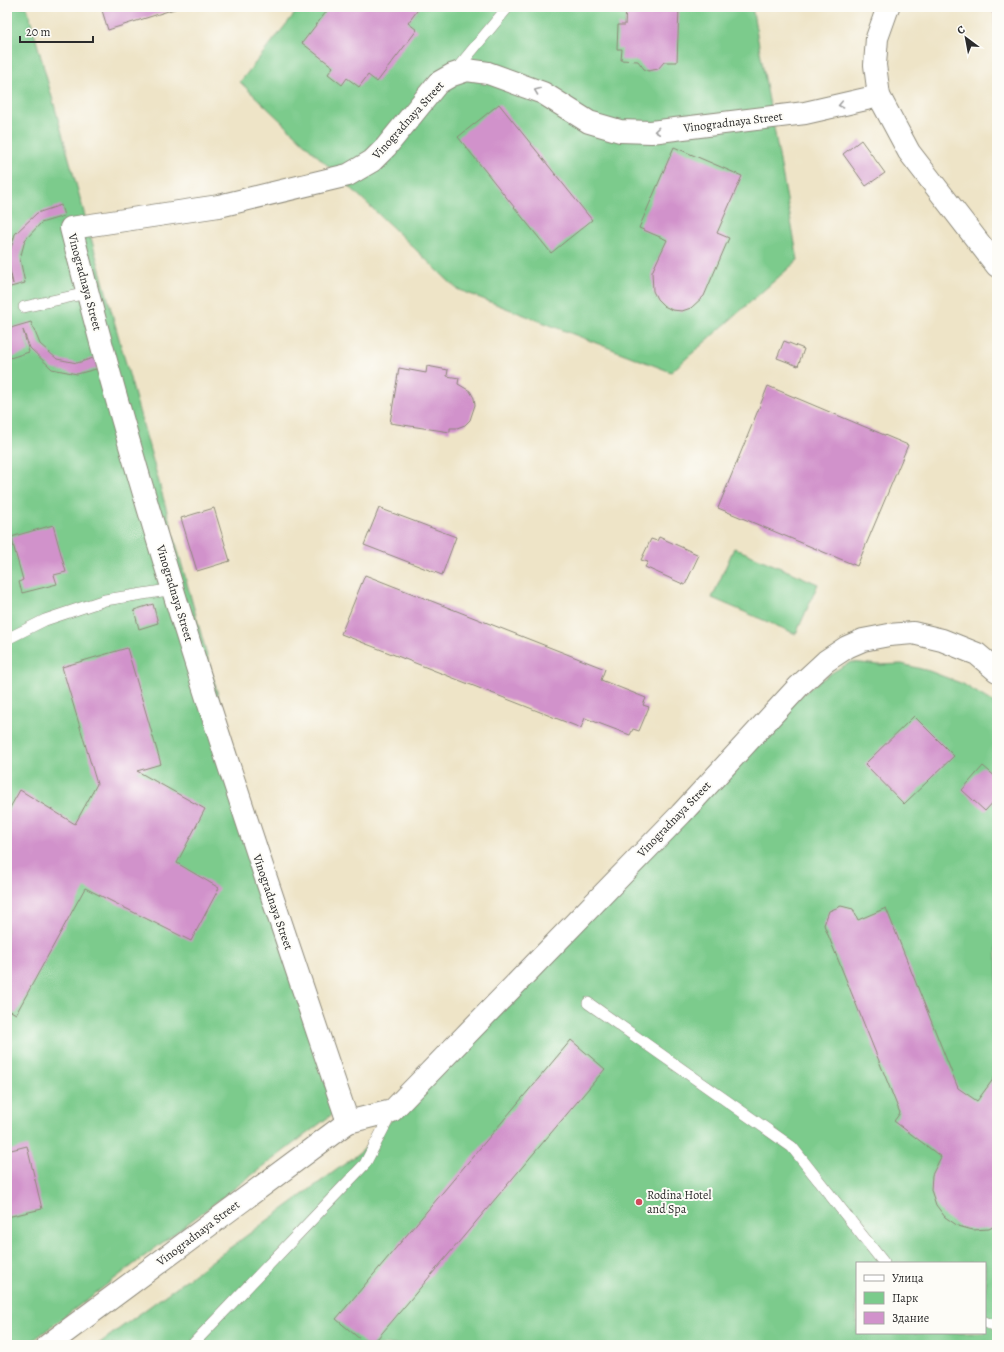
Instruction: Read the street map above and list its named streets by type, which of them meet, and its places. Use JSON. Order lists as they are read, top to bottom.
{
  "streets": {
    "street": ["Vinogradnaya Street"]
  },
  "places": ["Rodina Hotel and Spa"],
  "legend": ["Улица", "Парк", "Здание"],
  "scale_bar": "20 m",
  "north": "top left"
}
